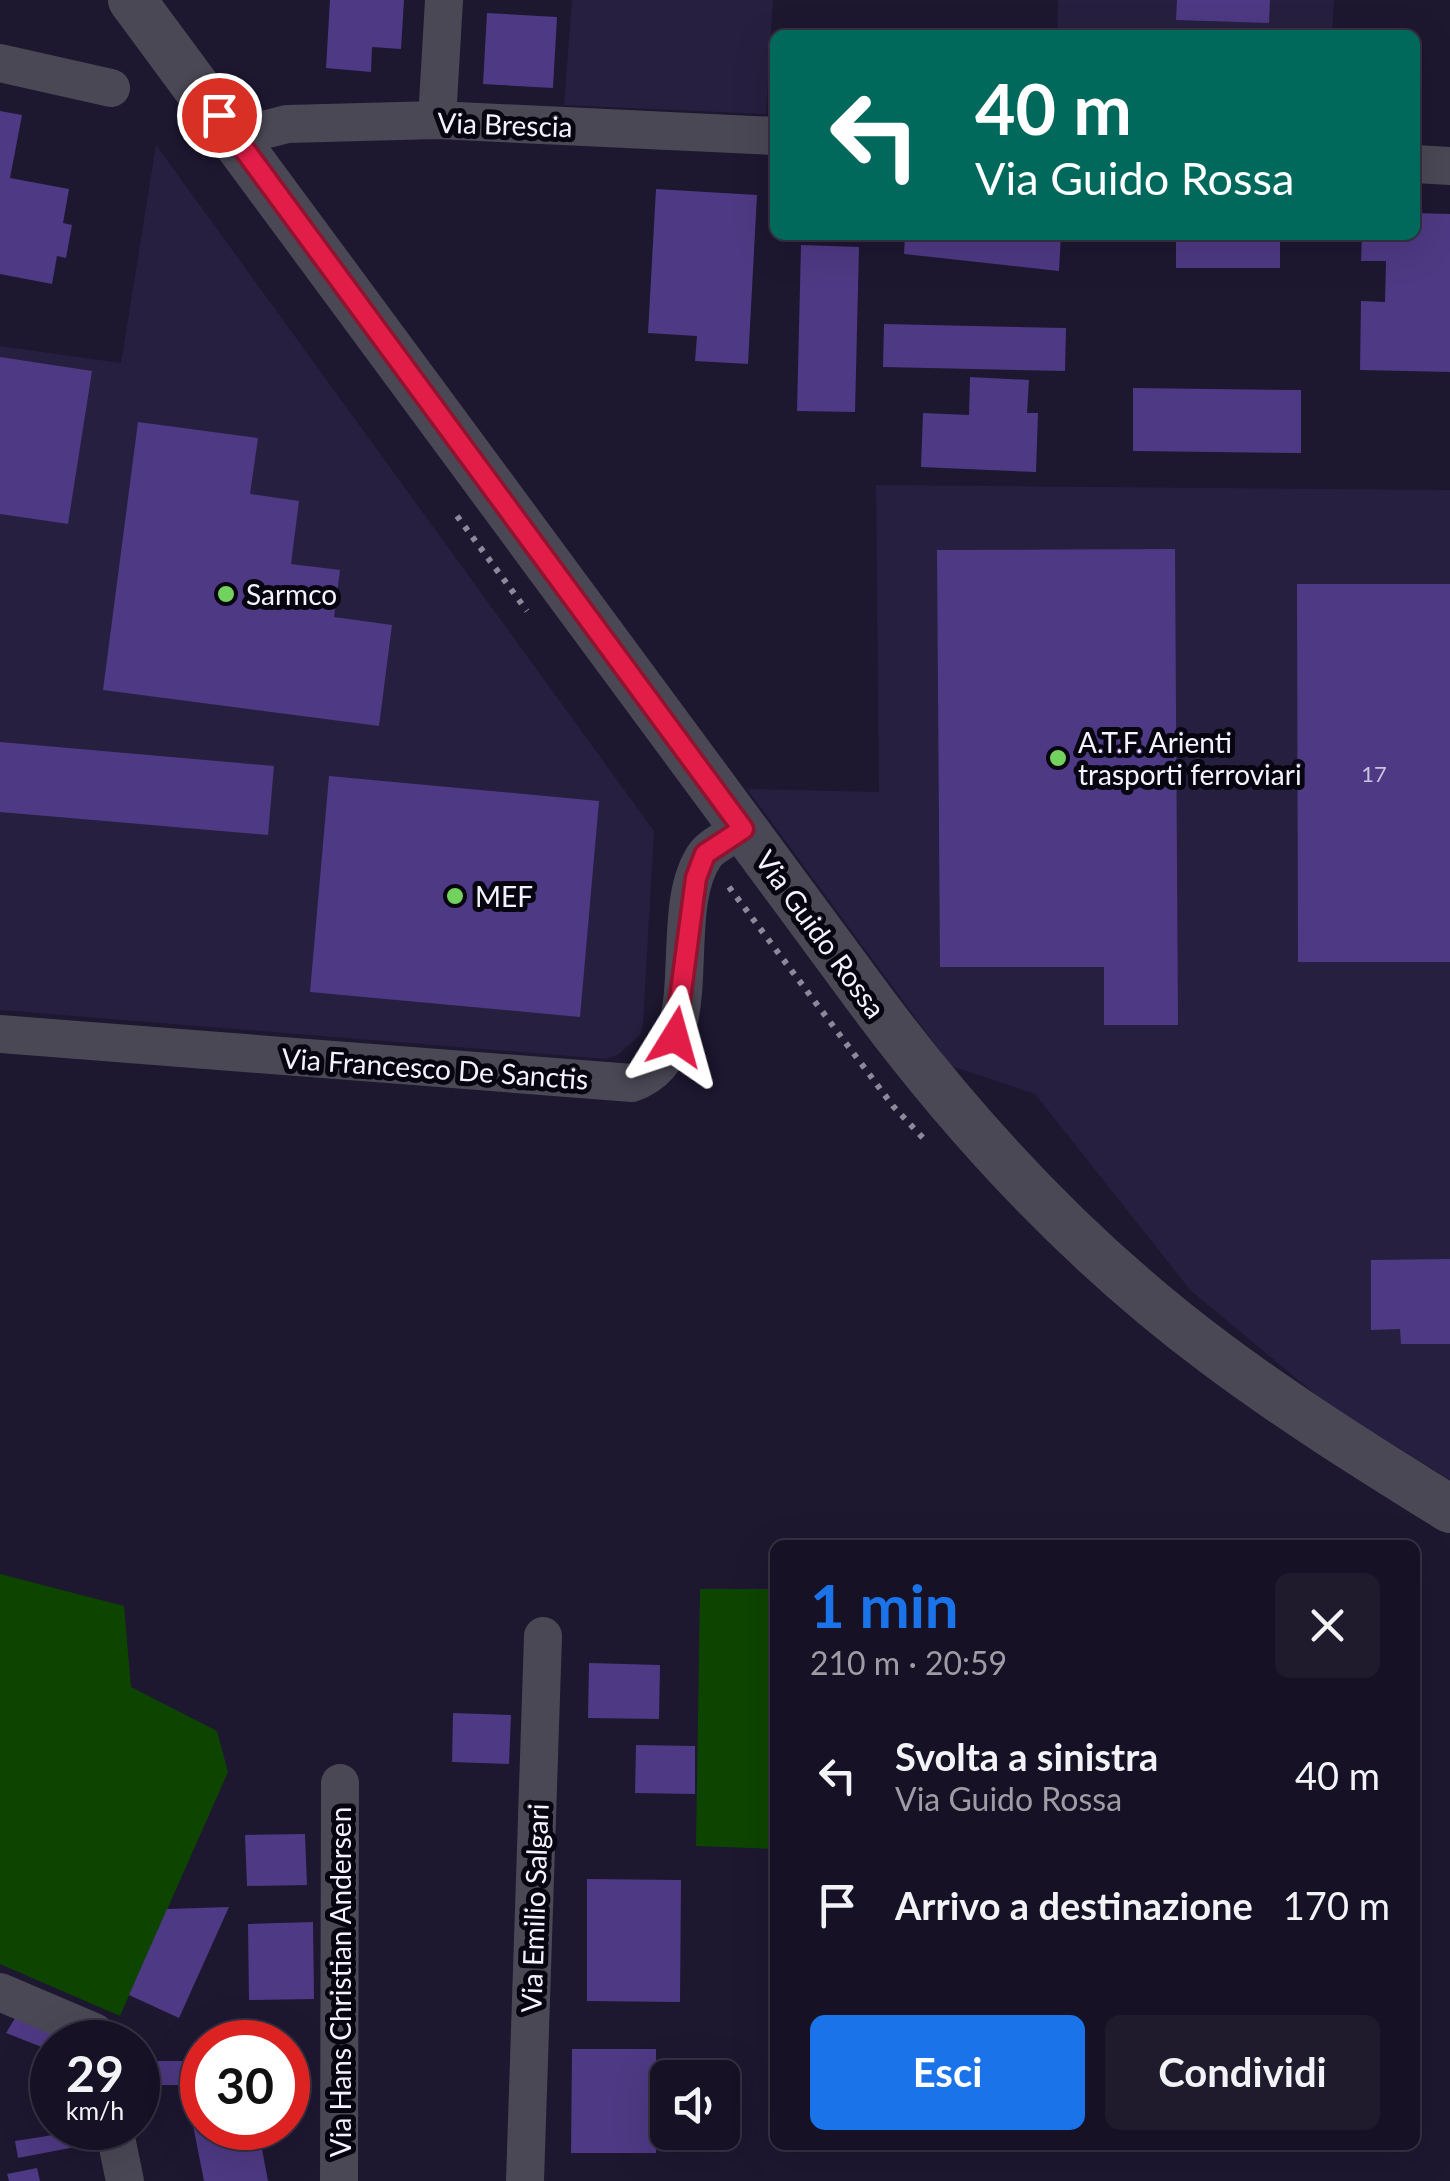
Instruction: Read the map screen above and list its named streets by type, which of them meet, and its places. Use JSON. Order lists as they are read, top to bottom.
{
  "streets": {
    "street": [
      "Via Brescia",
      "Via Guido Rossa",
      "Via Francesco De Sanctis",
      "Via Emilio Salgari",
      "Via Hans Christian Andersen"
    ]
  },
  "crossings": [
    ["Via Brescia", "Via Guido Rossa"],
    ["Via Guido Rossa", "Via Francesco De Sanctis"]
  ],
  "places": ["Sarmco", "A.T.F. Arienti trasporti ferroviari", "MEF"],
  "house_numbers": ["17"],
  "page": {
    "turn": ["40 m", "Via Guido Rossa"],
    "heading": ["1 min", "210 m · 20:59"],
    "list": [
      {
        "name": "Svolta a sinistra",
        "note": "Via Guido Rossa",
        "value": "40 m"
      },
      {
        "name": "Arrivo a destinazione",
        "value": "170 m"
      }
    ],
    "buttons": ["Esci", "Condividi"],
    "speed": "29 km/h",
    "limit": "30"
  }
}
